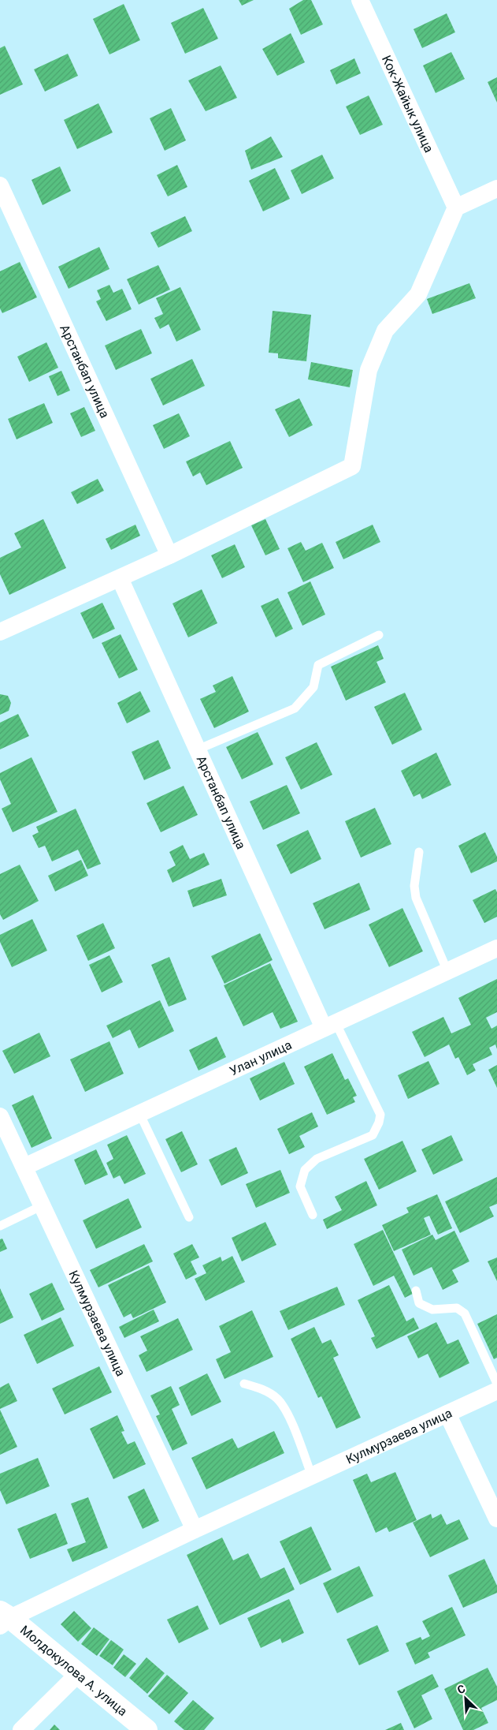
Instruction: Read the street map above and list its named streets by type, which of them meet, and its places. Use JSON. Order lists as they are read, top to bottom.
{
  "streets": {
    "street": [
      "Кок-Жайык улица",
      "Арстанбап улица",
      "Улан улица",
      "Кулмурзаева улица",
      "Молдокулова А. улица"
    ]
  },
  "crossings": [
    ["Арстанбап улица", "Улан улица"],
    ["Улан улица", "Кулмурзаева улица"],
    ["Кулмурзаева улица", "Молдокулова А. улица"]
  ],
  "north": "top left"
}
